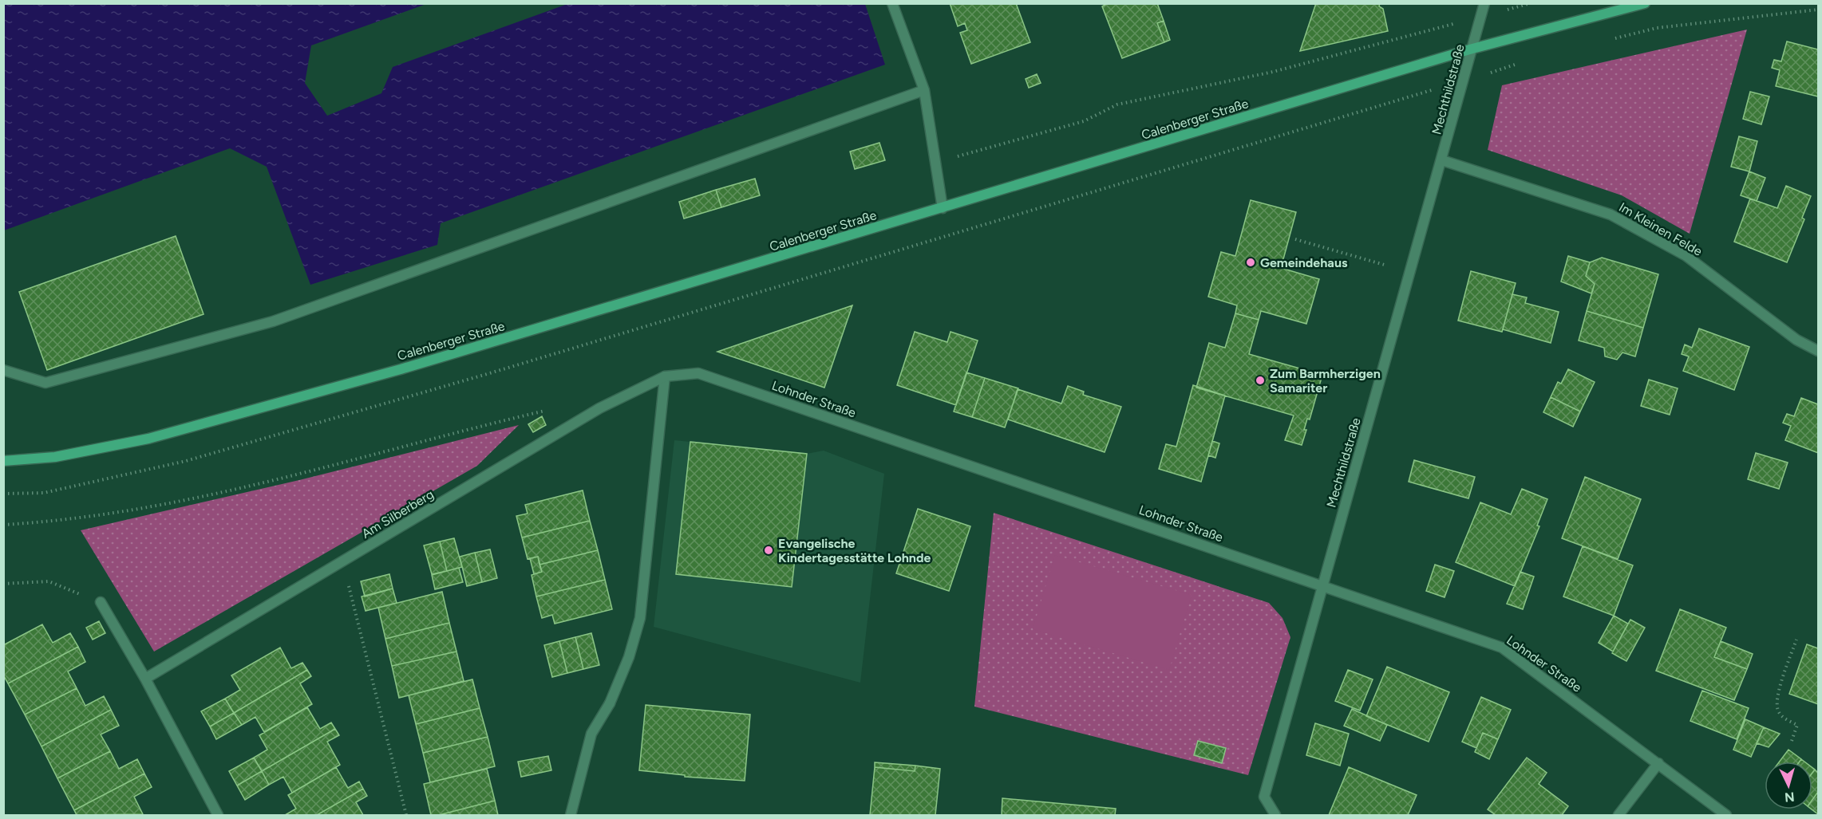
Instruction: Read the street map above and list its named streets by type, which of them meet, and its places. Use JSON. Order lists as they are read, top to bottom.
{
  "streets": {
    "street": [
      "Mechthildstraße",
      "Calenberger Straße",
      "Im Kleinen Felde",
      "Lohnder Straße",
      "Am Silberberg"
    ]
  },
  "crossings": [
    ["Mechthildstraße", "Calenberger Straße"],
    ["Mechthildstraße", "Im Kleinen Felde"],
    ["Mechthildstraße", "Lohnder Straße"],
    ["Lohnder Straße", "Am Silberberg"]
  ],
  "places": ["Gemeindehaus", "Zum Barmherzigen Samariter", "Evangelische Kindertagesstätte Lohnde"],
  "north": "bottom"
}
